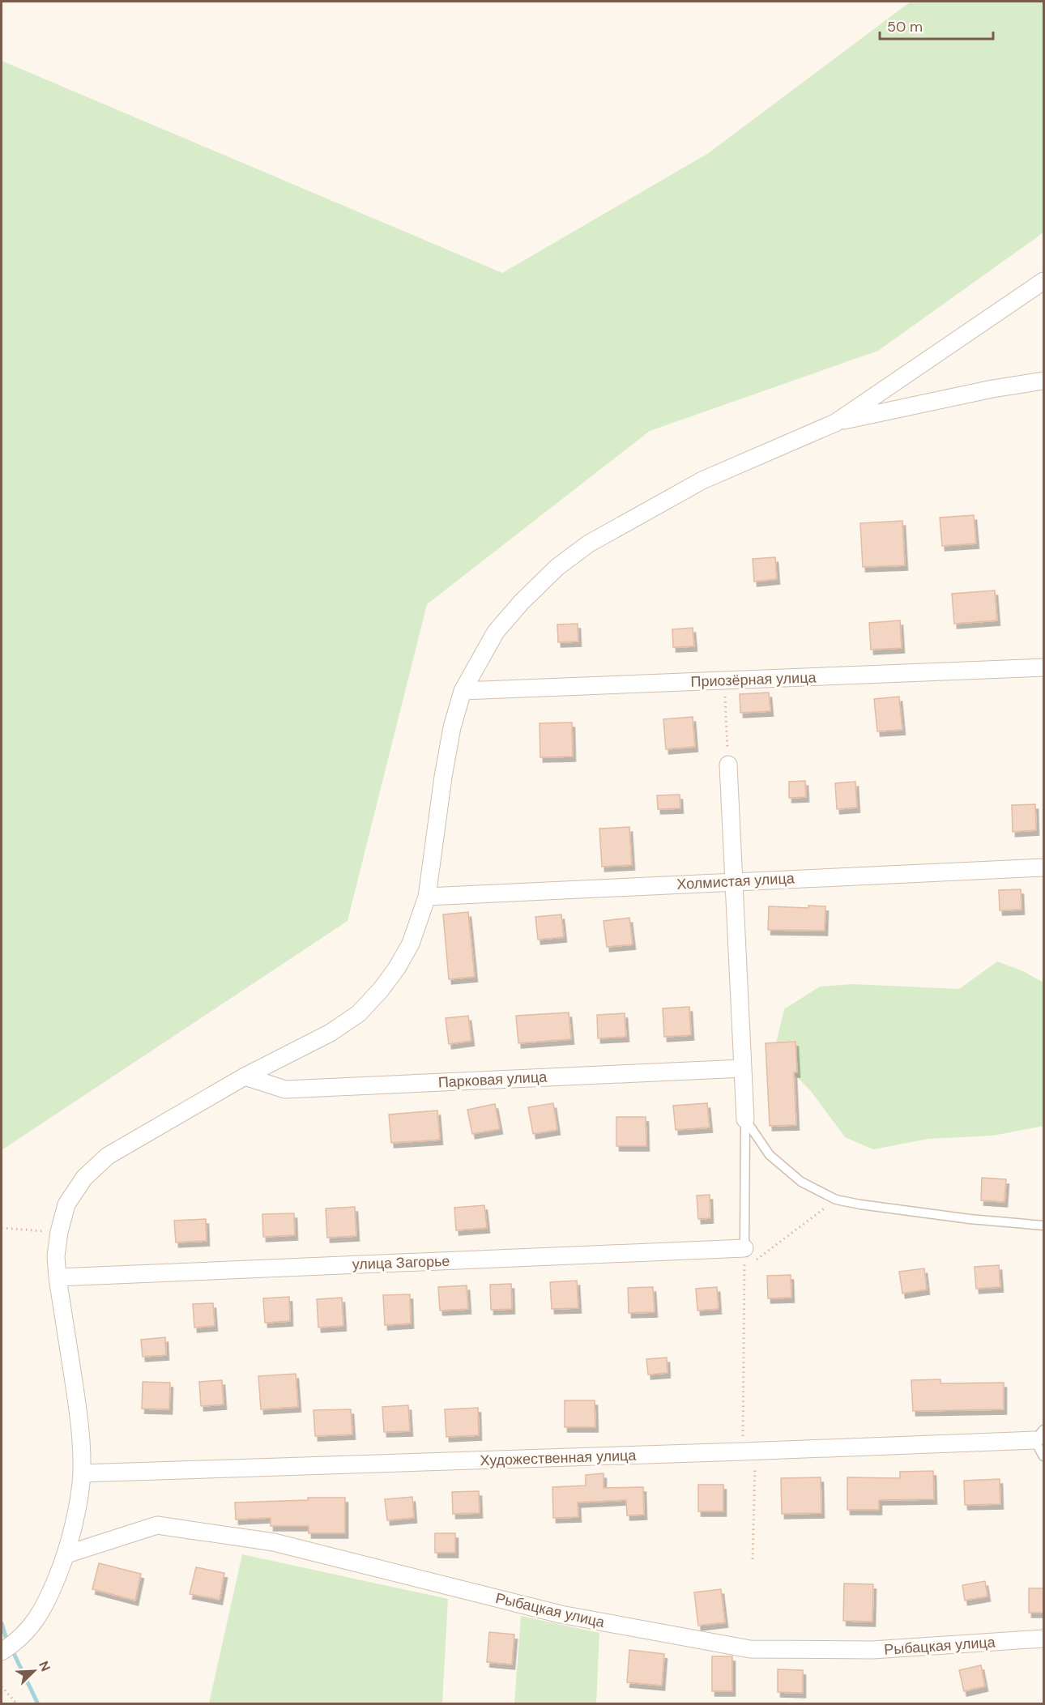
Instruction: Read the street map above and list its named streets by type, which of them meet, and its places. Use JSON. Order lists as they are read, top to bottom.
{
  "streets": {
    "street": [
      "Приозёрная улица",
      "Холмистая улица",
      "Парковая улица",
      "улица Загорье",
      "Художественная улица",
      "Рыбацкая улица"
    ]
  },
  "scale_bar": "50 m",
  "north": "top right"
}
